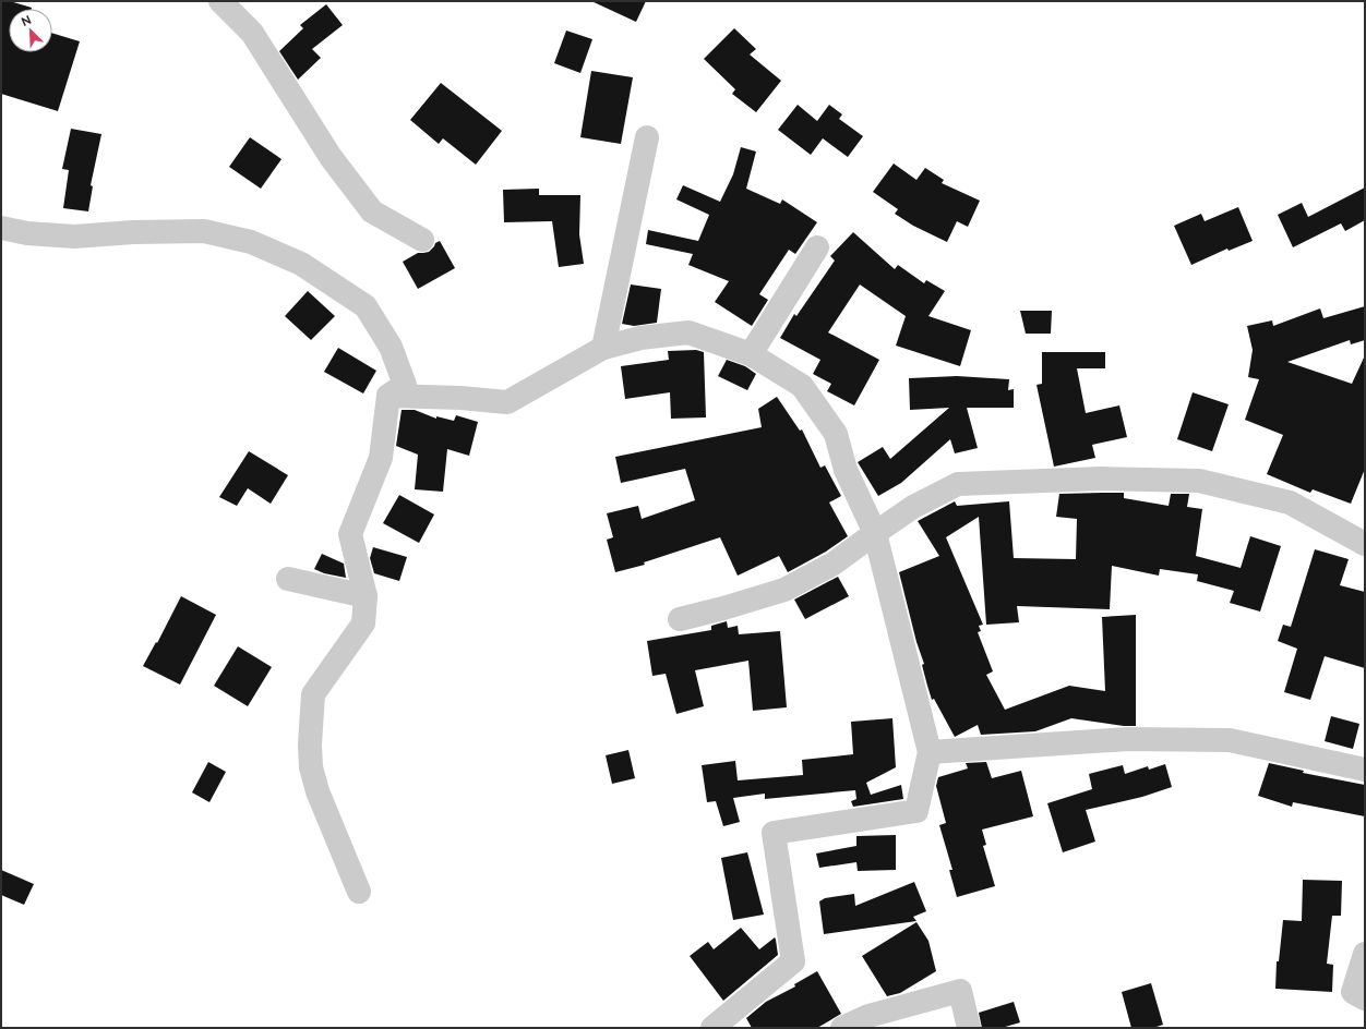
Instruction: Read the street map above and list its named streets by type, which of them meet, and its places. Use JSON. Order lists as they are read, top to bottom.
{
  "north": "top left"
}
